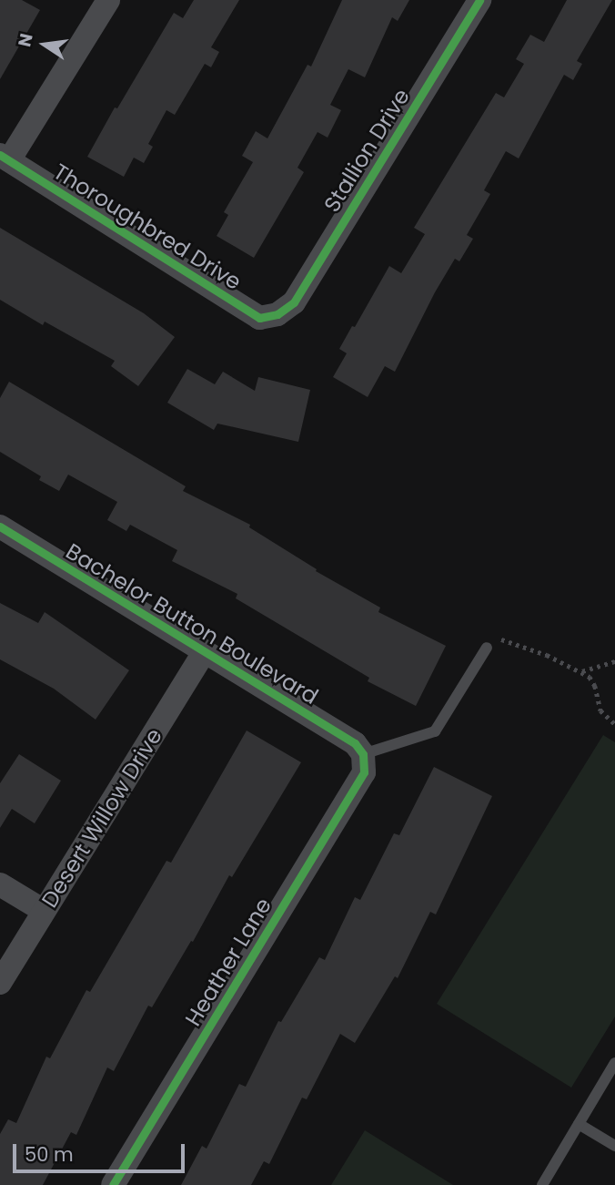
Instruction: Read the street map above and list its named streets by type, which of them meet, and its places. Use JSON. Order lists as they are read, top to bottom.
{
  "streets": {
    "street": [
      "Stallion Drive",
      "Thoroughbred Drive",
      "Bachelor Button Boulevard",
      "Desert Willow Drive",
      "Heather Lane"
    ]
  },
  "crossings": [
    ["Stallion Drive", "Thoroughbred Drive"],
    ["Bachelor Button Boulevard", "Desert Willow Drive"],
    ["Bachelor Button Boulevard", "Heather Lane"]
  ],
  "scale_bar": "50 m",
  "north": "left"
}
